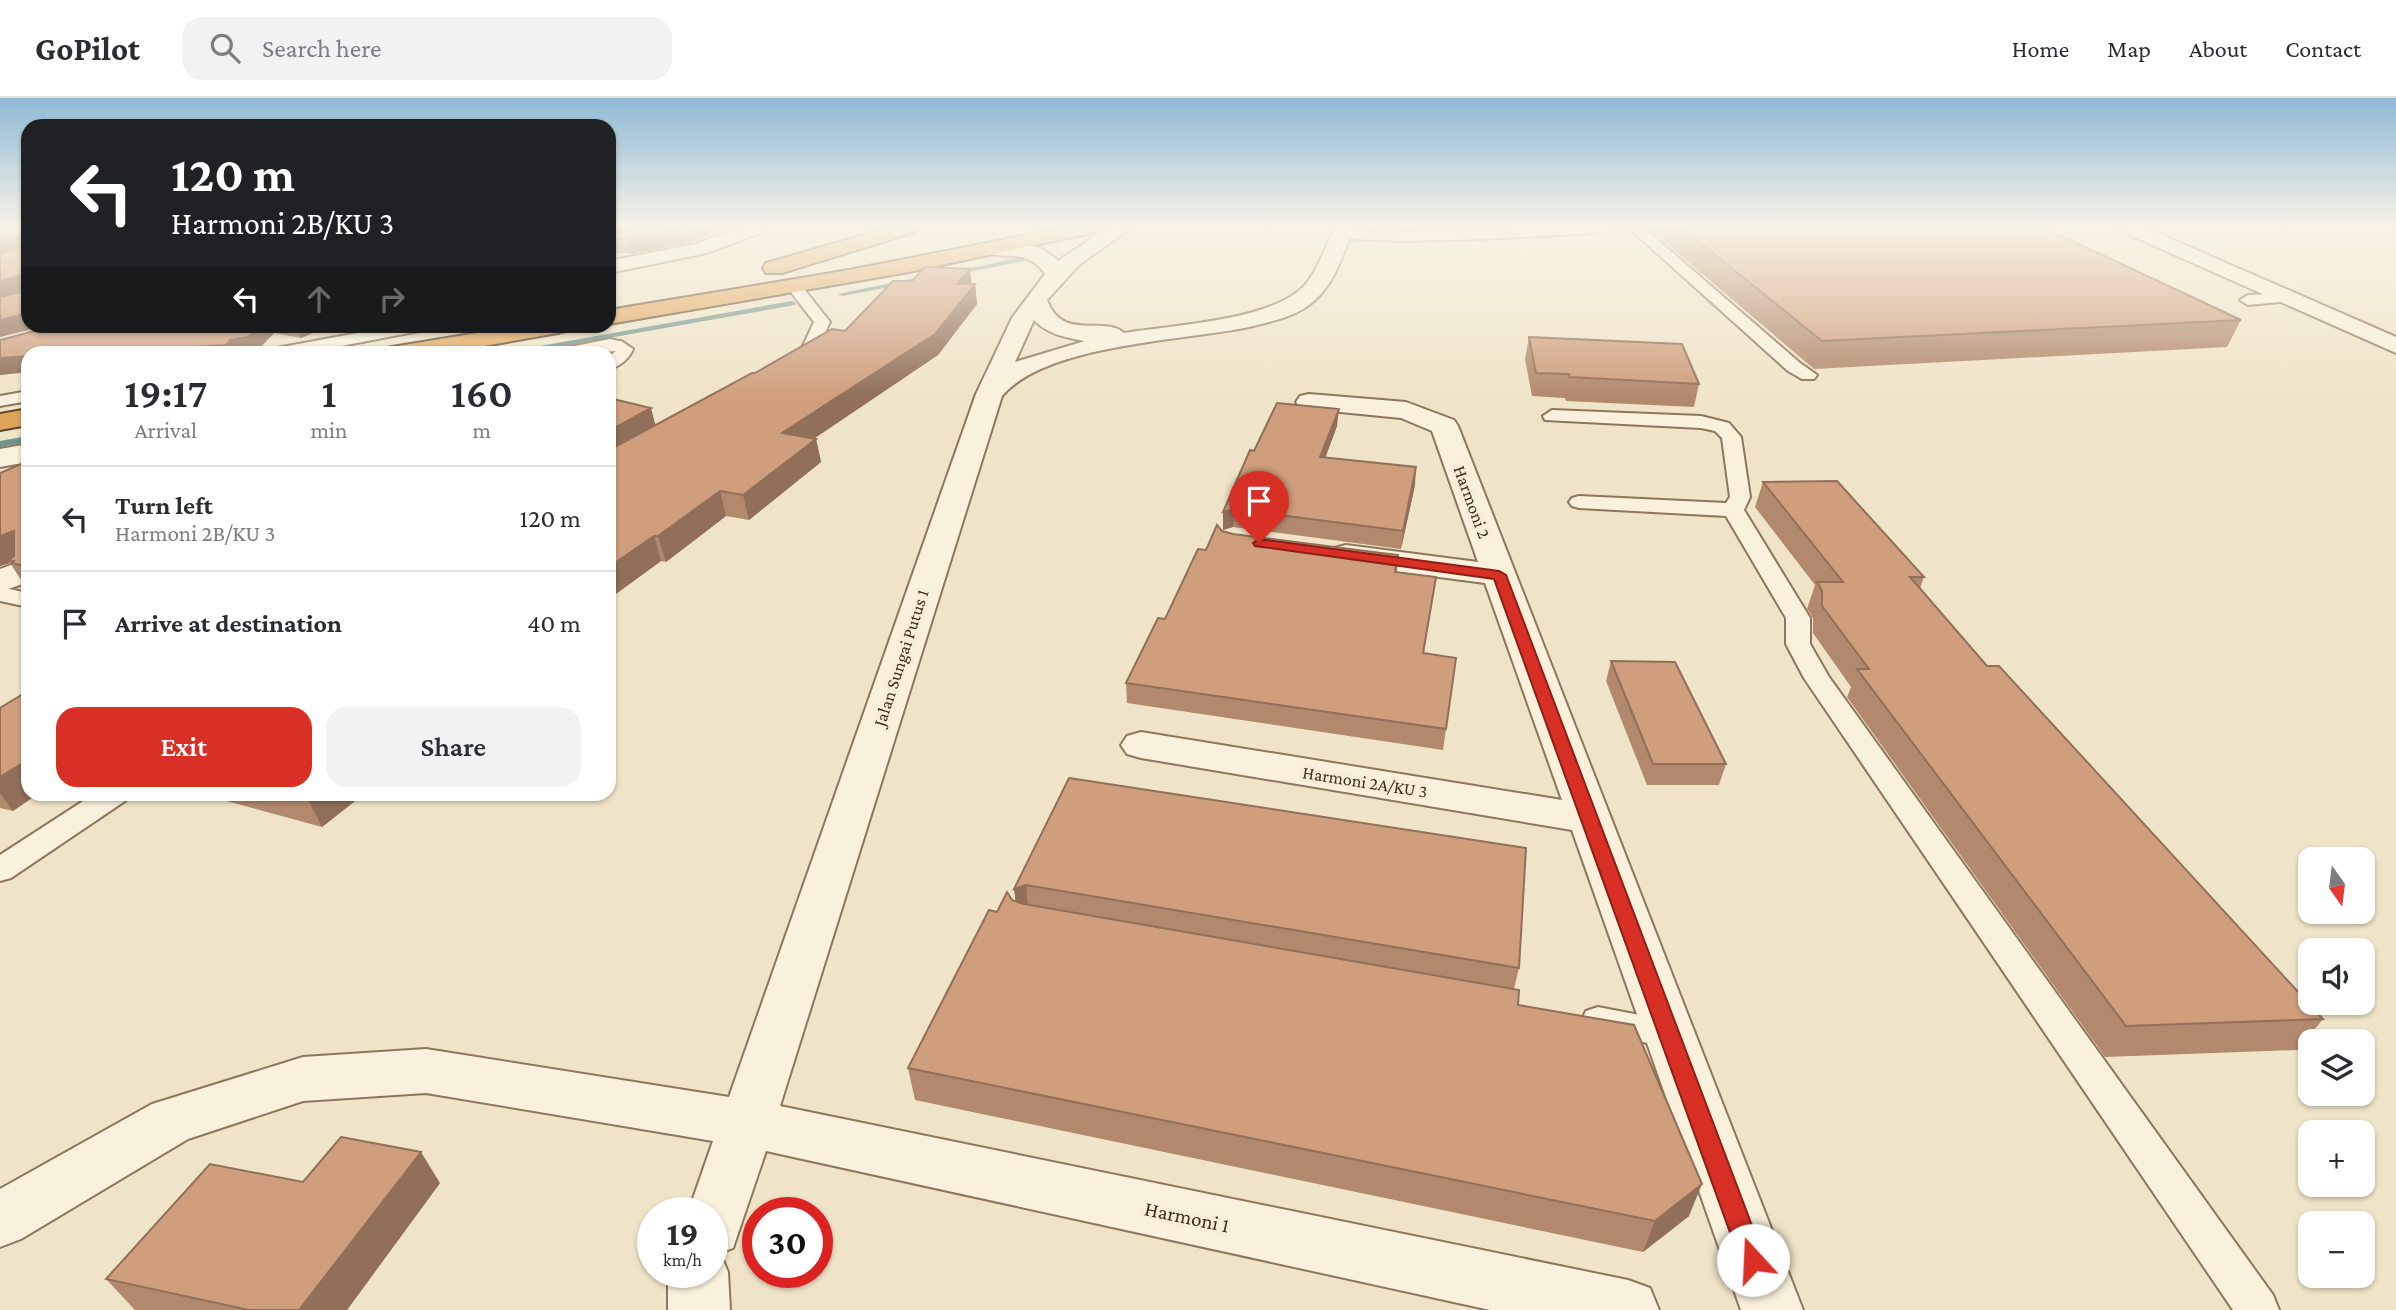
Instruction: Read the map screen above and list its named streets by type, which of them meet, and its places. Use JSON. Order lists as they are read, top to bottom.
{
  "streets": {
    "street": [
      "Harmoni 2",
      "Jalan Sungai Putus 1",
      "Harmoni 2A/KU 3",
      "Harmoni 1"
    ]
  },
  "crossings": [
    ["Harmoni 2", "Harmoni 2A/KU 3"],
    ["Jalan Sungai Putus 1", "Harmoni 1"]
  ],
  "north": "bottom",
  "page": {
    "header": "GoPilot",
    "search": "Search here",
    "nav": [
      "Home",
      "Map",
      "About",
      "Contact"
    ],
    "turn": ["120 m", "Harmoni 2B/KU 3"],
    "eta": [
      "19:17",
      "Arrival",
      "1",
      "min",
      "160",
      "m"
    ],
    "list": [
      {
        "name": "Turn left",
        "note": "Harmoni 2B/KU 3",
        "value": "120 m"
      },
      {
        "name": "Arrive at destination",
        "value": "40 m"
      }
    ],
    "buttons": ["Exit", "Share"],
    "map_buttons": ["+", "−"],
    "speed": "19 km/h",
    "limit": "30"
  }
}
